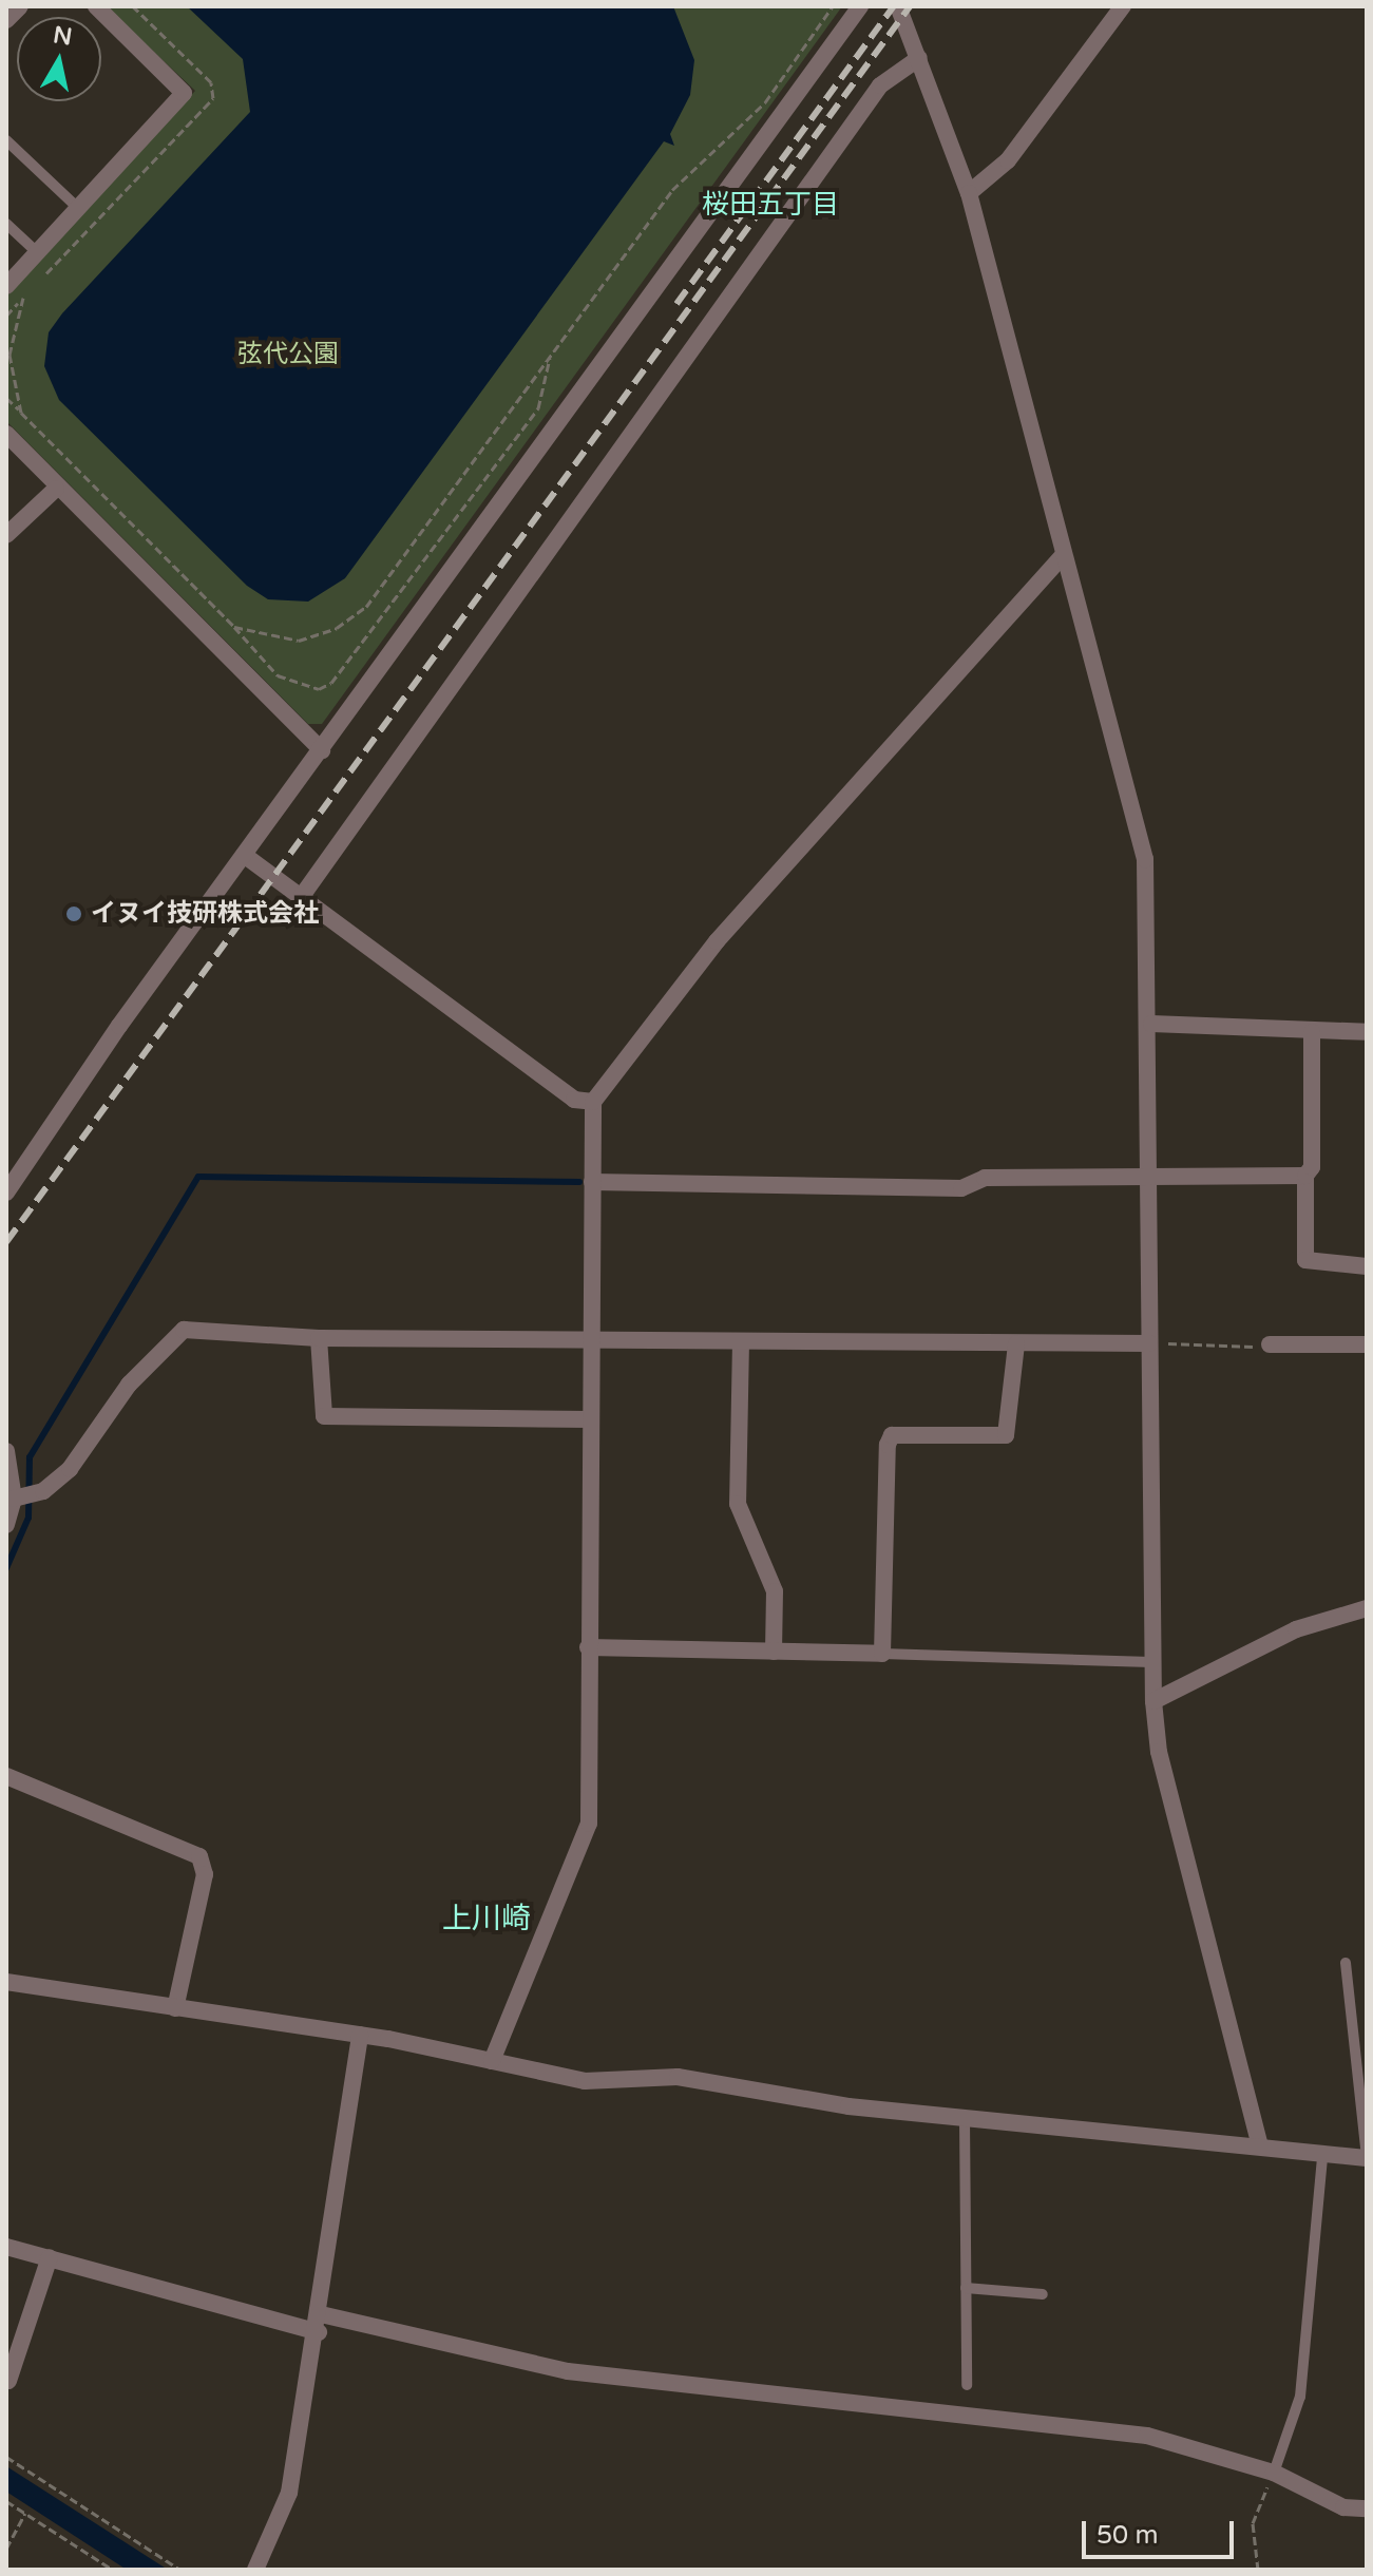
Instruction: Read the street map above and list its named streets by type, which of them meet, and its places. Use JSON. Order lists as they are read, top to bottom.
{
  "districts": ["桜田五丁目", "上川崎"],
  "parks": ["弦代公園"],
  "places": ["イヌイ技研株式会社"],
  "scale_bar": "50 m",
  "north": "top"
}
